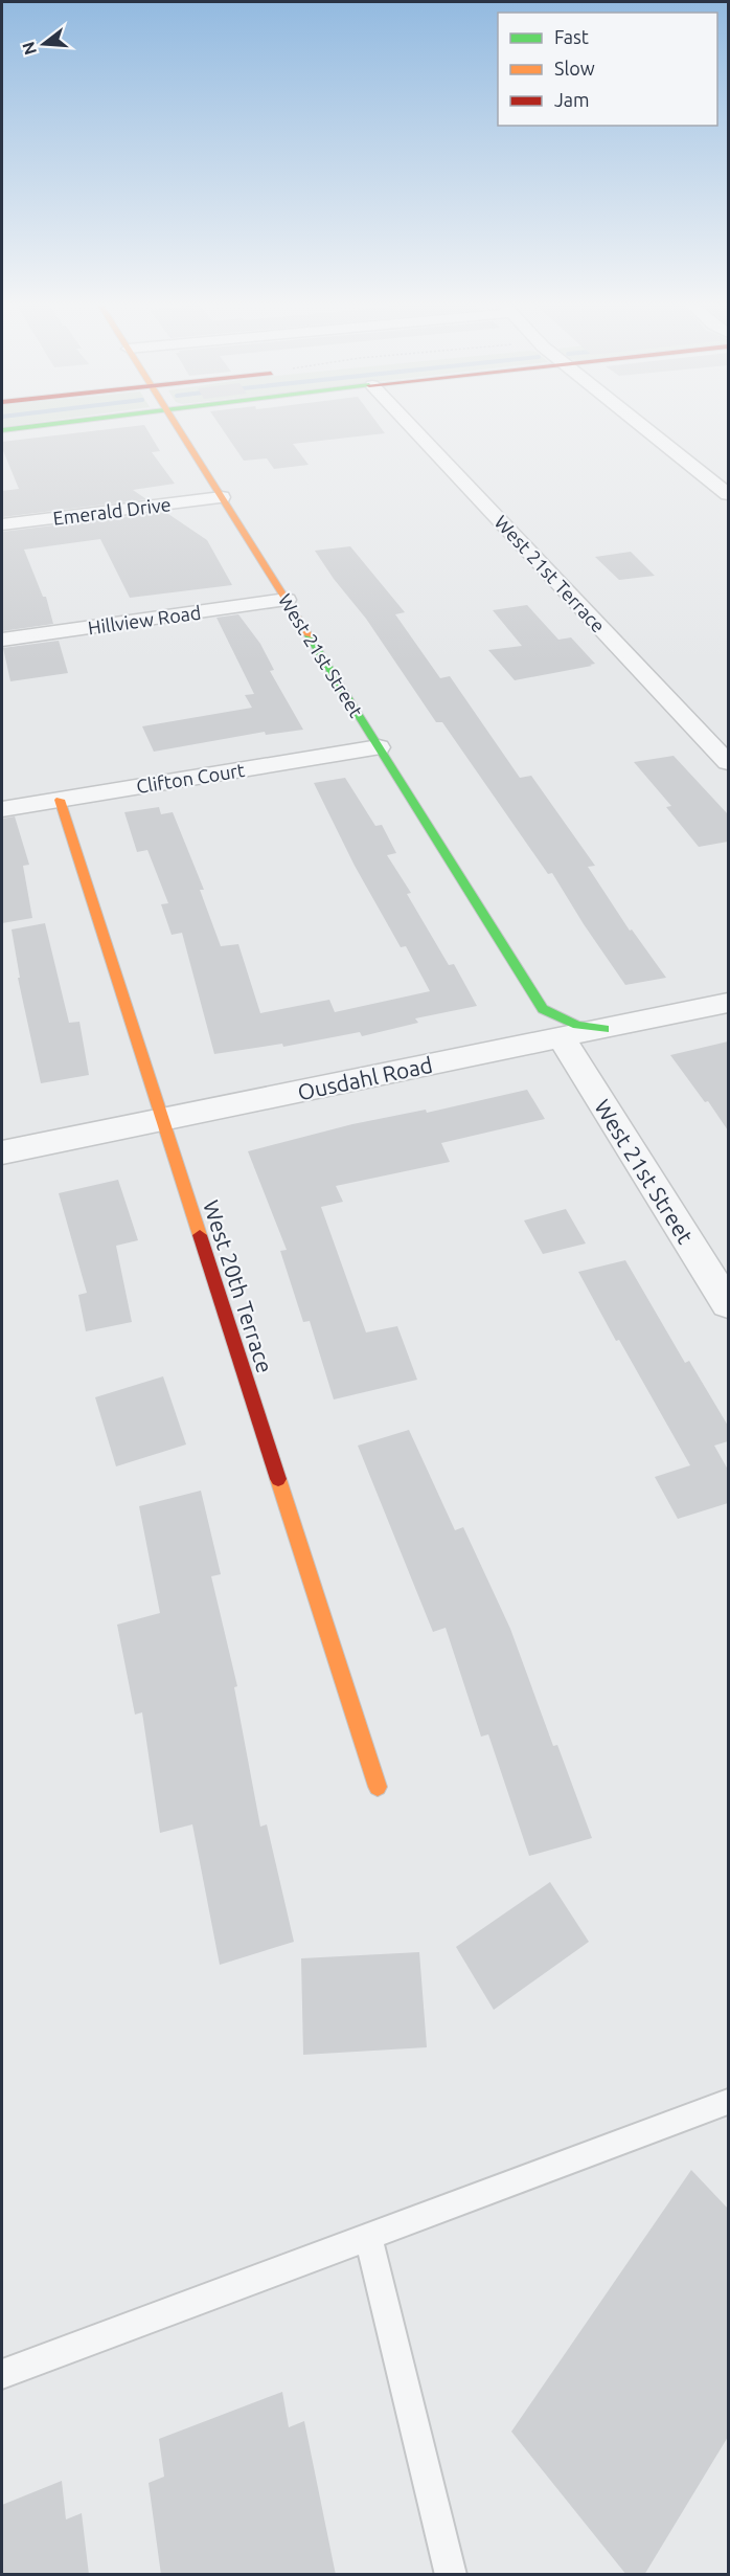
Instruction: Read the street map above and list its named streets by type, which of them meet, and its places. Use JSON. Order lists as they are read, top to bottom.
{
  "streets": {
    "street": [
      "Emerald Drive",
      "West 21st Terrace",
      "Hillview Road",
      "West 21st Street",
      "Clifton Court",
      "Ousdahl Road",
      "West 20th Terrace"
    ]
  },
  "crossings": [
    ["Emerald Drive", "West 21st Street"],
    ["Hillview Road", "West 21st Street"],
    ["West 21st Street", "Clifton Court"],
    ["West 21st Street", "Ousdahl Road"],
    ["Clifton Court", "West 20th Terrace"],
    ["Ousdahl Road", "West 20th Terrace"]
  ],
  "legend": ["Fast", "Slow", "Jam"],
  "north": "left"
}
